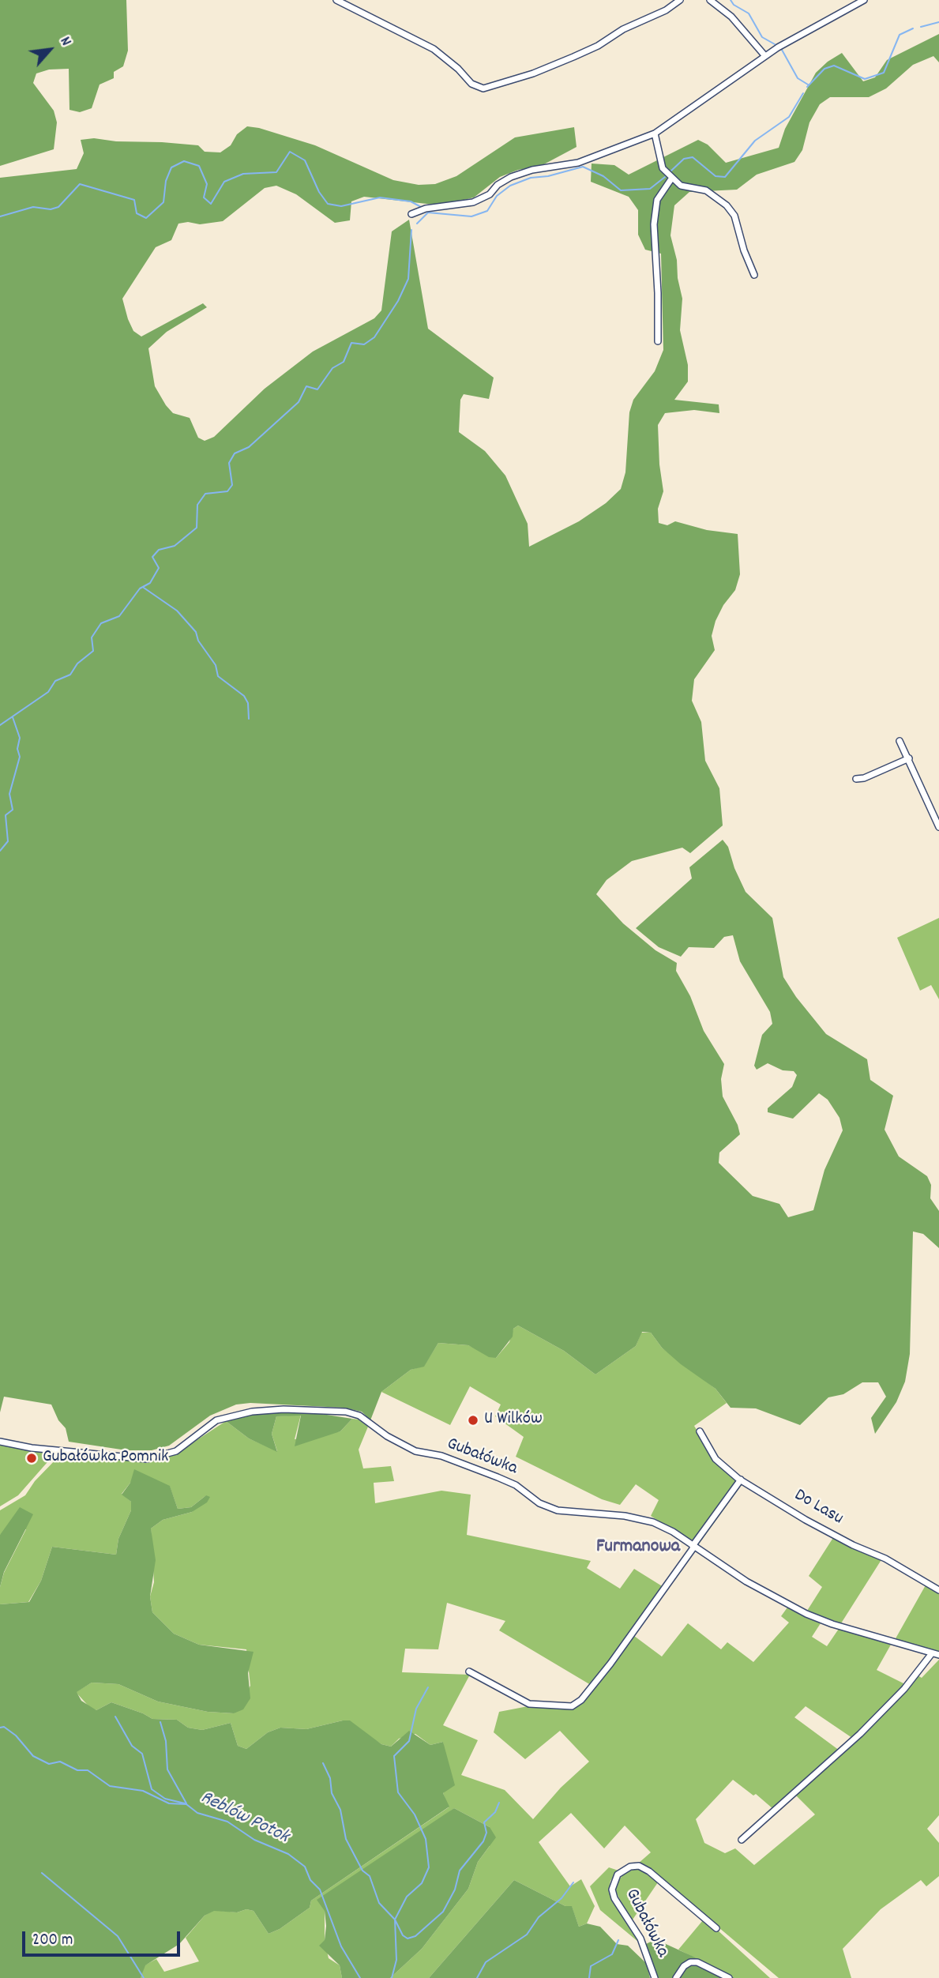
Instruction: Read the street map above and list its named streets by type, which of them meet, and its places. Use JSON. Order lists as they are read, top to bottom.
{
  "streets": {
    "street": ["Gubałówka", "Do Lasu"]
  },
  "districts": ["Furmanowa"],
  "water": ["Reblów Potok"],
  "places": ["U Wilków", "Gubałówka Pomnik"],
  "scale_bar": "200 m",
  "north": "top right"
}
